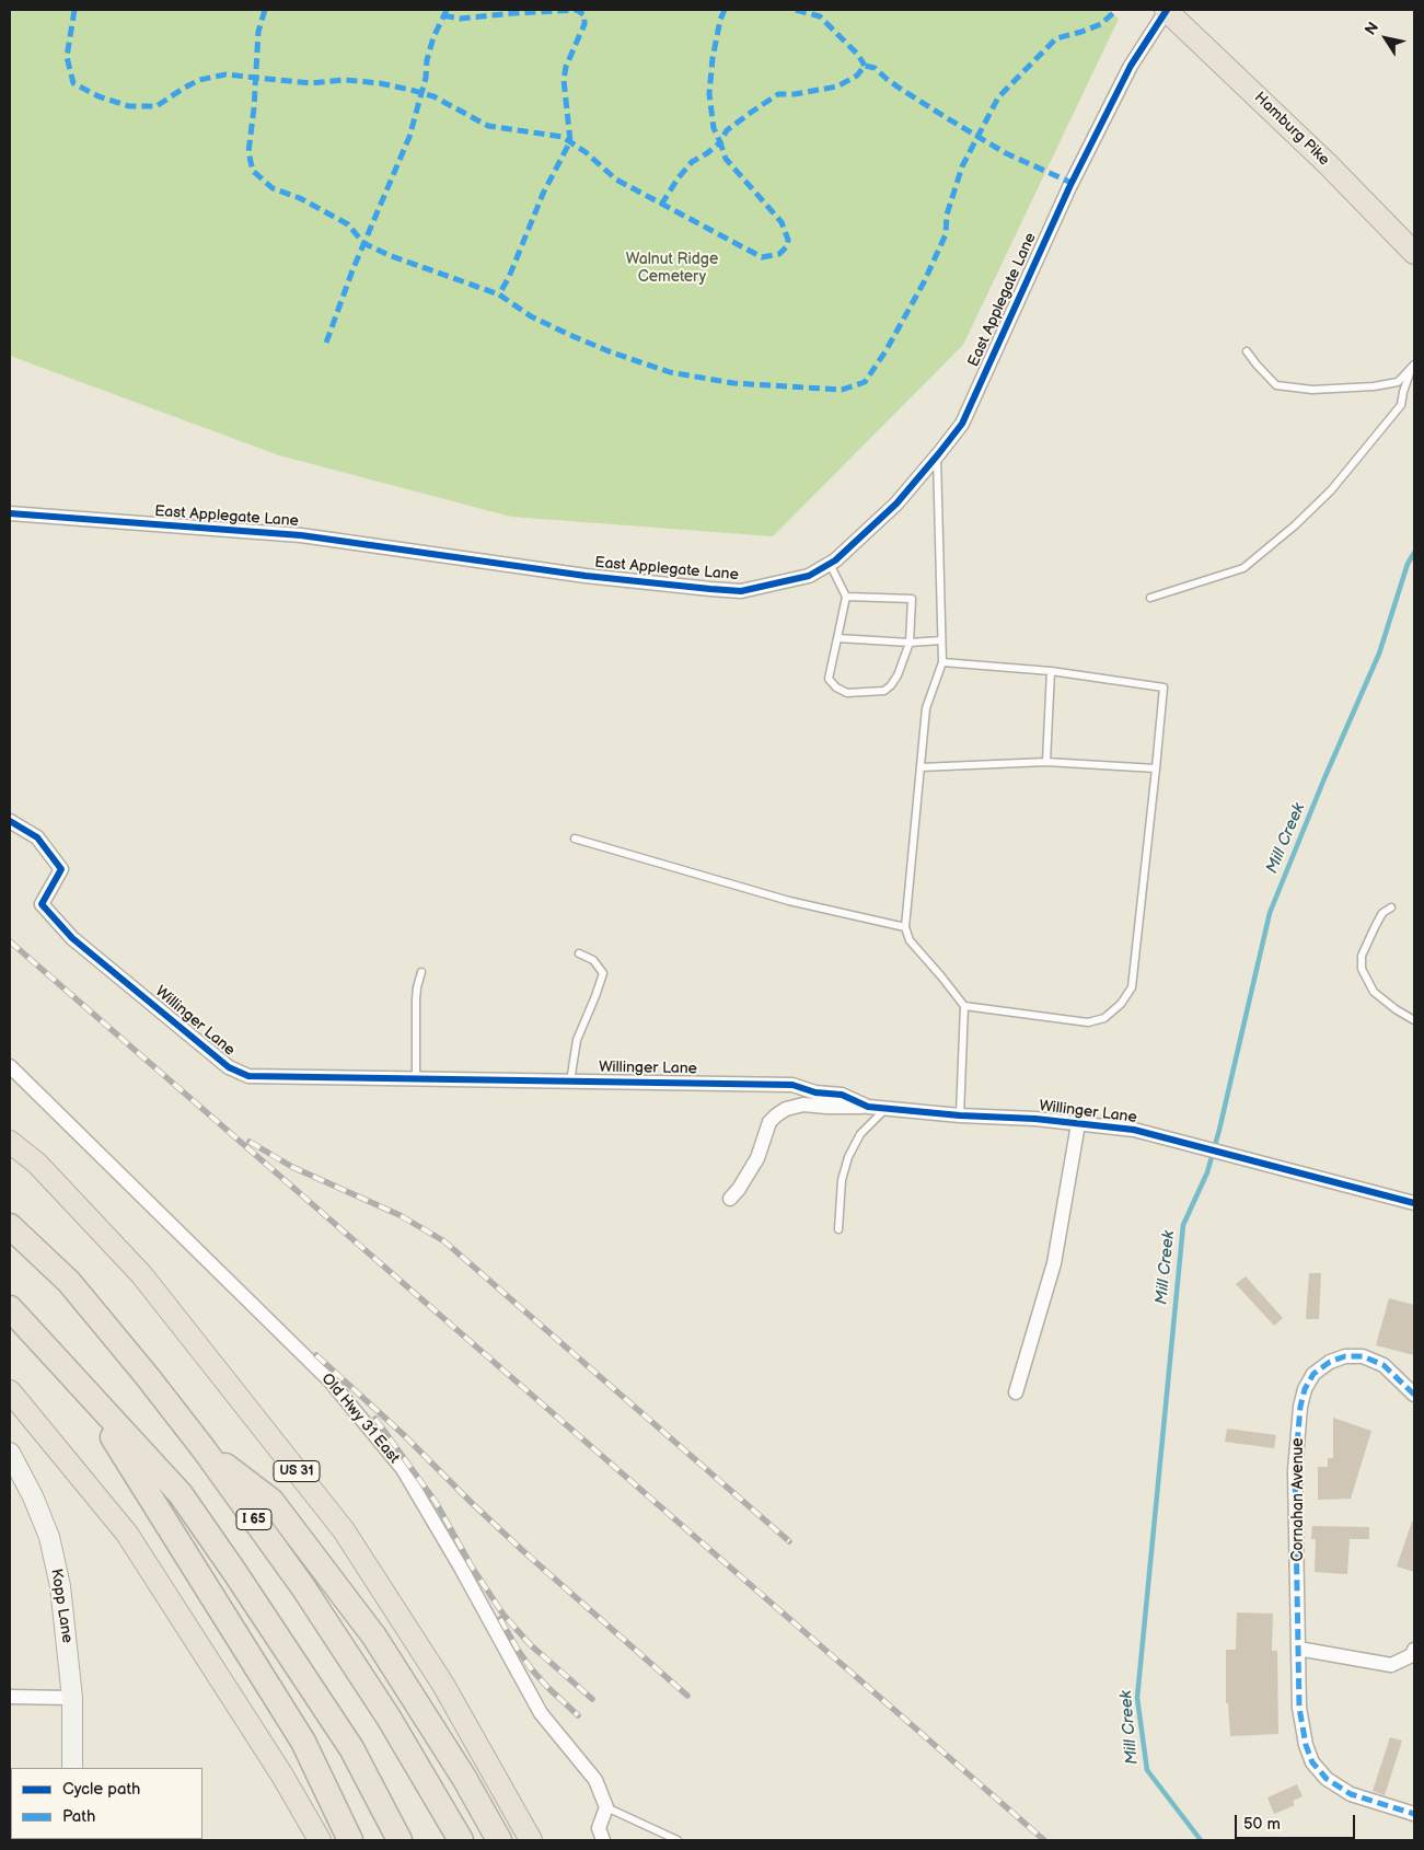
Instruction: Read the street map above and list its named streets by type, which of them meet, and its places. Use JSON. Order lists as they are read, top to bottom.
{
  "streets": {
    "highway": ["I 65"],
    "main road": ["Hamburg Pike", "US 31"],
    "street": [
      "East Applegate Lane",
      "Willinger Lane",
      "Old Hwy 31 East",
      "Cornahan Avenue",
      "Kopp Lane"
    ]
  },
  "crossings": [
    ["Hamburg Pike", "East Applegate Lane"]
  ],
  "water": ["Mill Creek"],
  "parks": ["Walnut Ridge Cemetery"],
  "legend": ["Cycle path", "Path"],
  "scale_bar": "50 m",
  "north": "top left"
}
